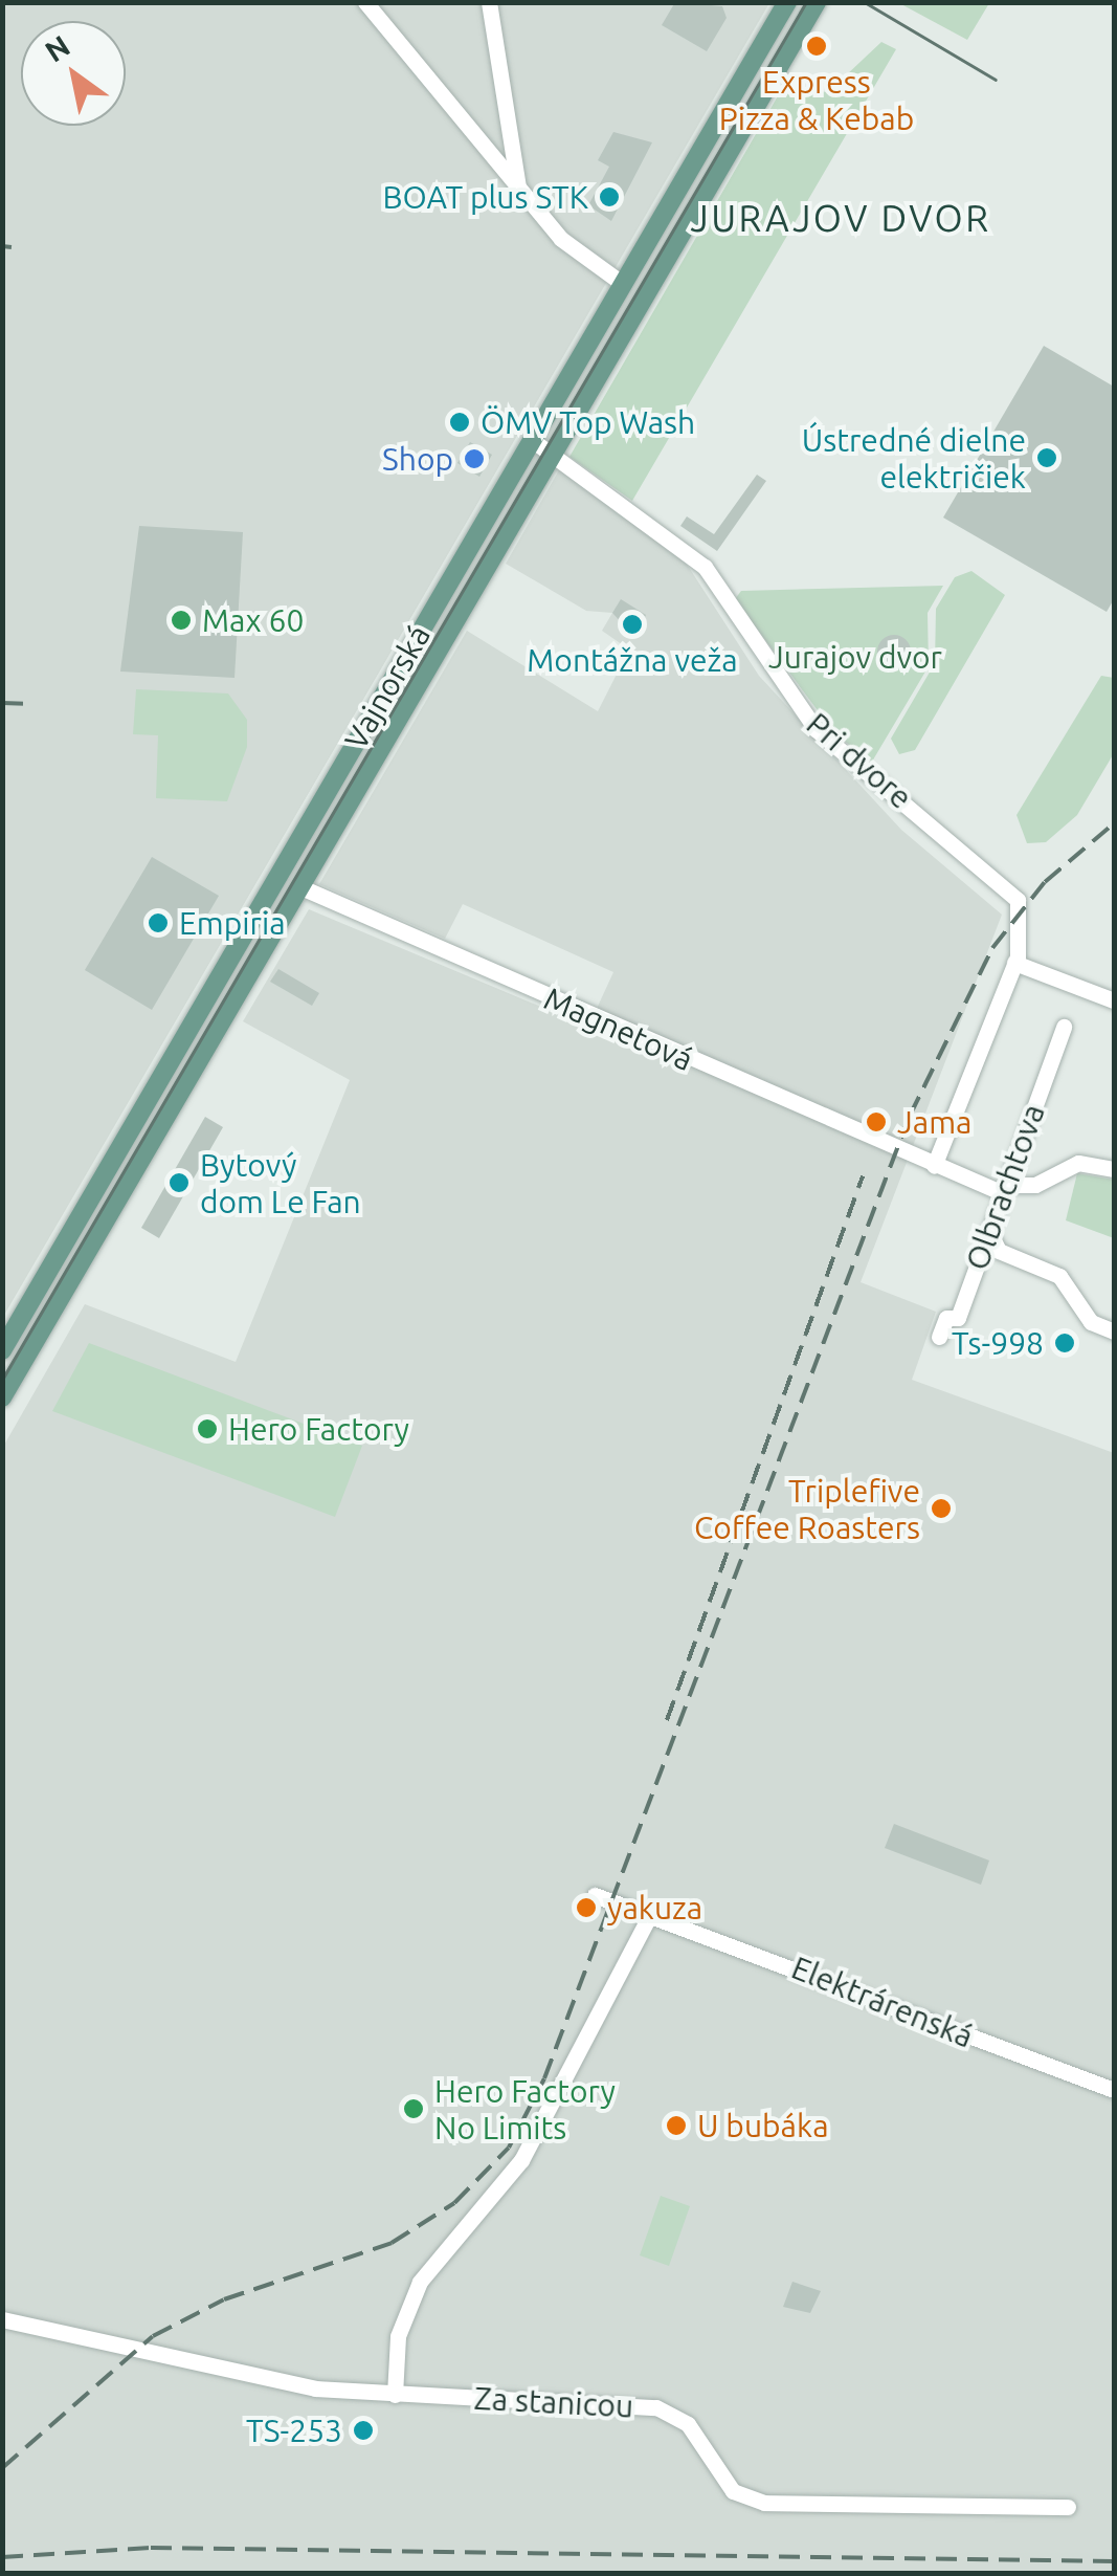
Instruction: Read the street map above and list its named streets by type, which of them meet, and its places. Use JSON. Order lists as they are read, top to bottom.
{
  "streets": {
    "main road": ["Vajnorská"],
    "street": [
      "Pri dvore",
      "Magnetová",
      "Olbrachtova",
      "Elektrárenská",
      "Za stanicou"
    ]
  },
  "crossings": [
    ["Vajnorská", "Pri dvore"],
    ["Vajnorská", "Magnetová"],
    ["Magnetová", "Olbrachtova"]
  ],
  "districts": ["JURAJOV DVOR"],
  "parks": ["Jurajov dvor"],
  "places": [
    "Express Pizza & Kebab",
    "BOAT plus STK",
    "ÖMV Top Wash",
    "Ústredné dielne električiek",
    "Shop",
    "Max 60",
    "Montážna veža",
    "Empiria",
    "Jama",
    "Bytový dom Le Fan",
    "Ts-998",
    "Hero Factory",
    "Triplefive Coffee Roasters",
    "yakuza",
    "Hero Factory No Limits",
    "U bubáka",
    "TS-253"
  ],
  "north": "top left"
}
